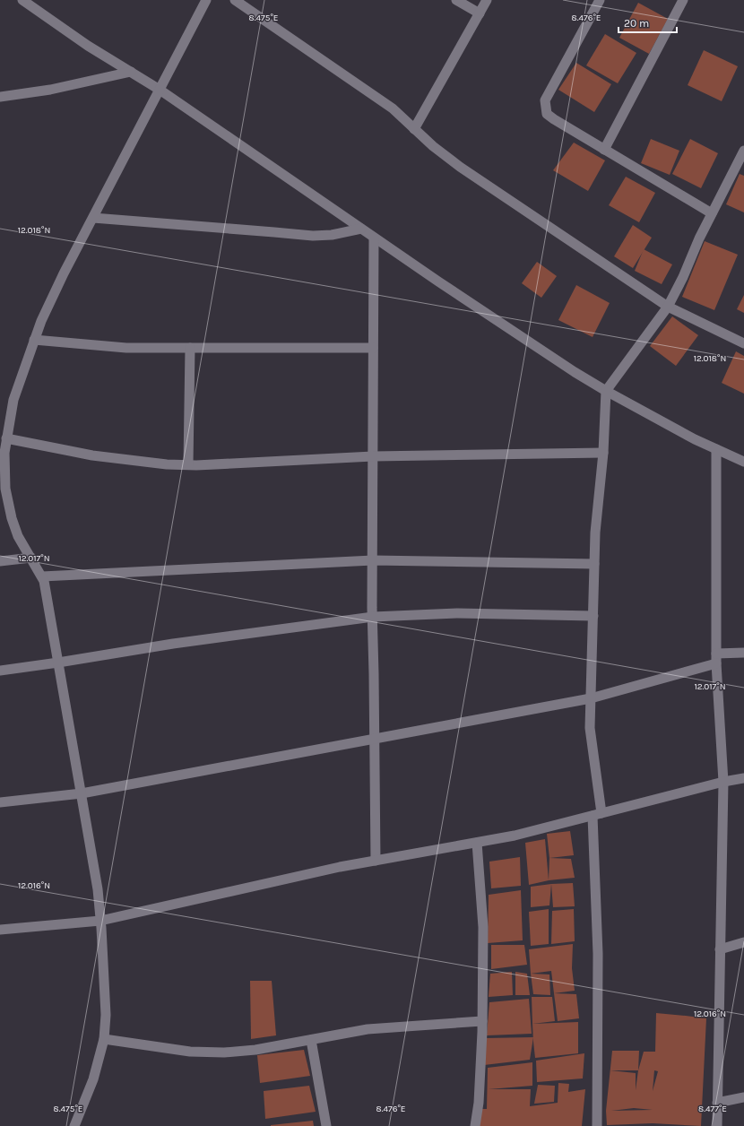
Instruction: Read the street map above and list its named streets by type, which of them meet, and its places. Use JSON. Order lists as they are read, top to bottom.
{
  "scale_bar": "20 m",
  "coordinates": [
    "8.475°E",
    "8.476°E",
    "12.018°N",
    "12.017°N",
    "12.016°N",
    "8.477°E"
  ]
}
